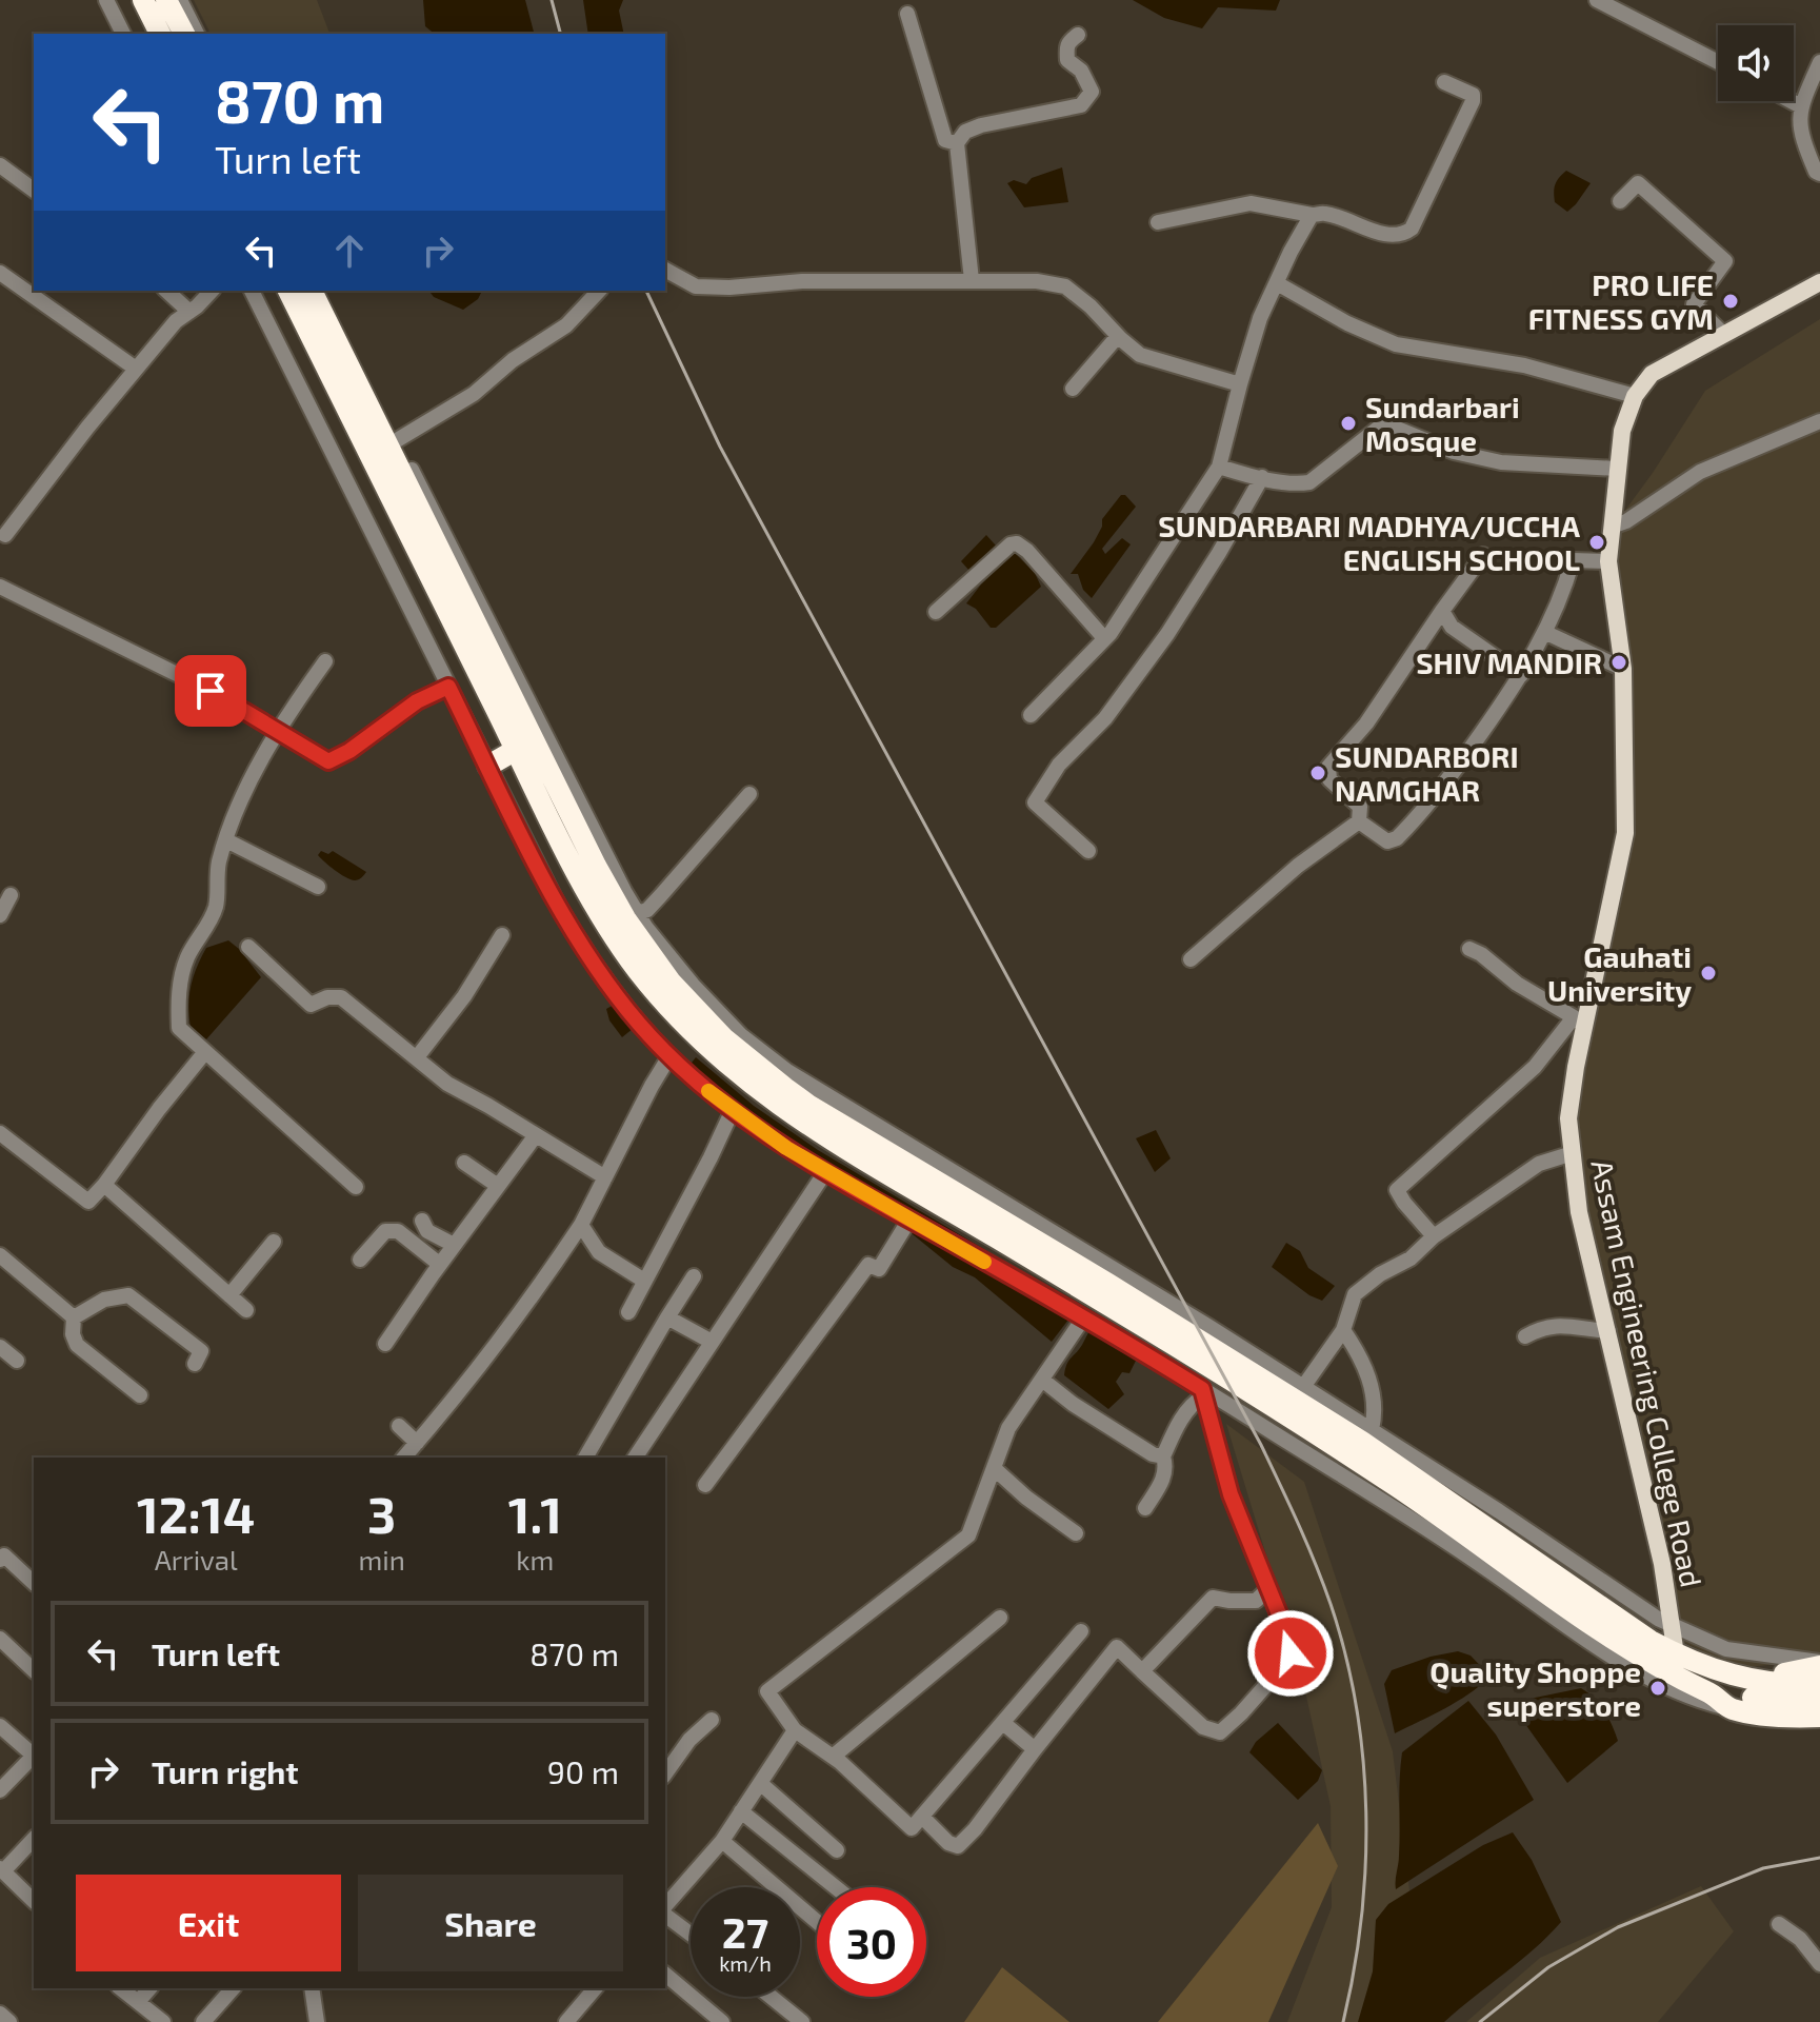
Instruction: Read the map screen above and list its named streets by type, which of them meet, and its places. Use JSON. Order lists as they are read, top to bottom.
{
  "streets": {
    "main road": ["Assam Engineering College Road"]
  },
  "places": [
    "PRO LIFE FITNESS GYM",
    "Sundarbari Mosque",
    "SUNDARBARI MADHYA/UCCHA ENGLISH SCHOOL",
    "SHIV MANDIR",
    "SUNDARBORI NAMGHAR",
    "Gauhati University",
    "Quality Shoppe superstore"
  ],
  "page": {
    "turn": ["870 m", "Turn left"],
    "eta": [
      "12:14",
      "Arrival",
      "3",
      "min",
      "1.1",
      "km"
    ],
    "list": [
      {
        "name": "Turn left",
        "value": "870 m"
      },
      {
        "name": "Turn right",
        "value": "90 m"
      }
    ],
    "buttons": ["Exit", "Share"],
    "speed": "27 km/h",
    "limit": "30"
  }
}
